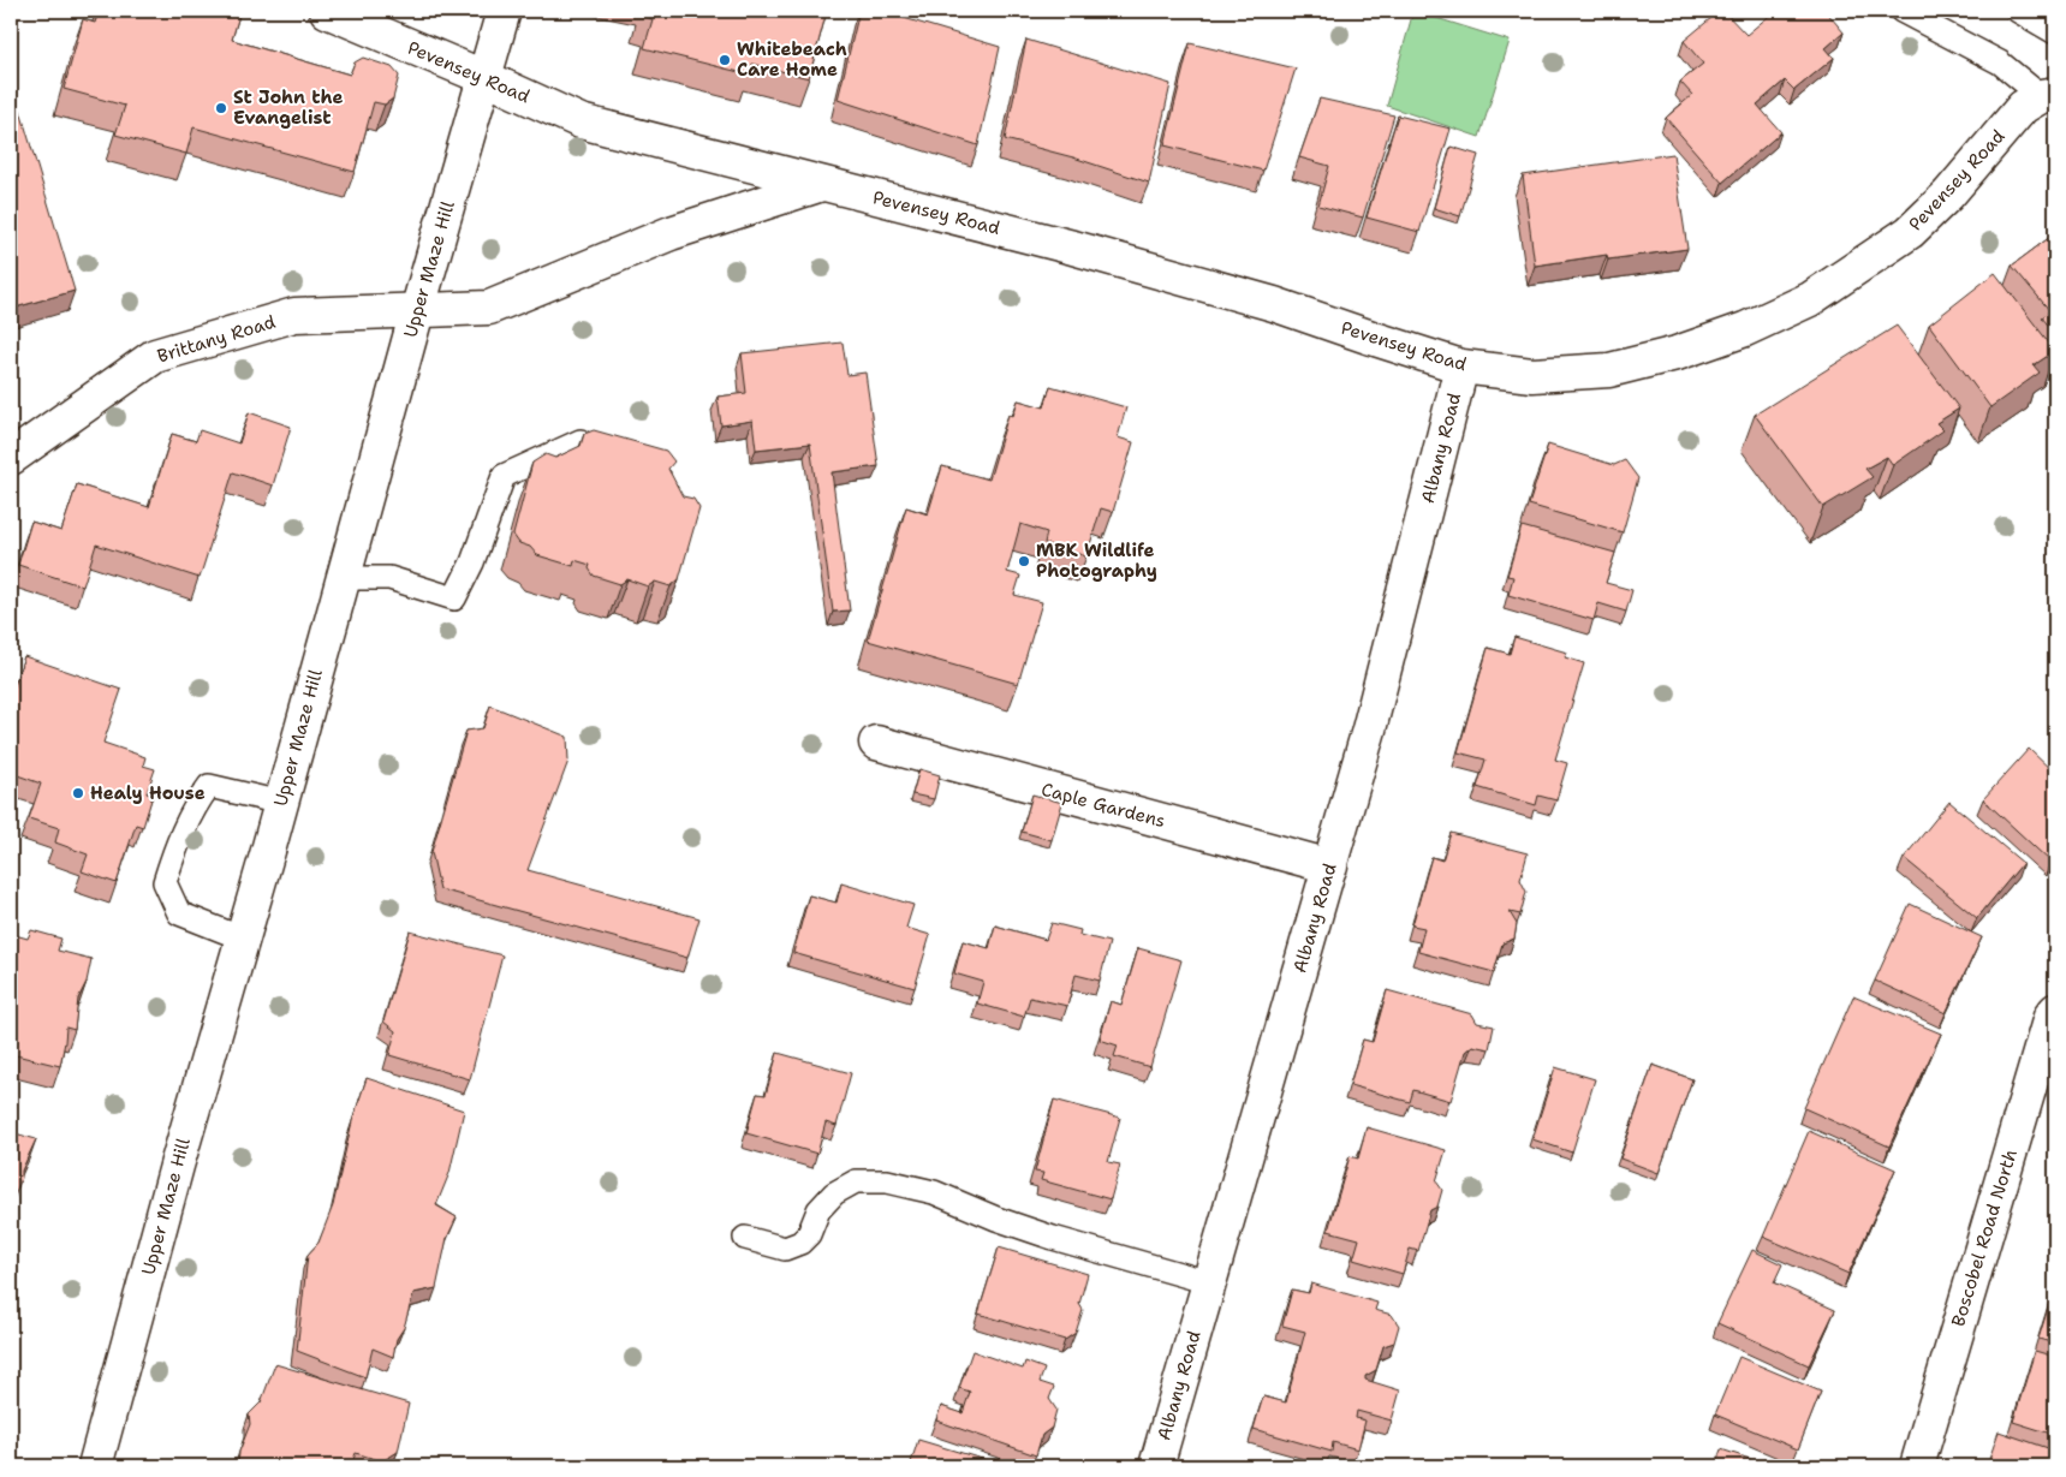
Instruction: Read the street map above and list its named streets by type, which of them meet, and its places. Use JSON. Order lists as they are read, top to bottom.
{
  "streets": {
    "street": [
      "Pevensey Road",
      "Upper Maze Hill",
      "Brittany Road",
      "Albany Road",
      "Caple Gardens",
      "Boscobel Road North"
    ]
  },
  "crossings": [
    ["Pevensey Road", "Upper Maze Hill"],
    ["Pevensey Road", "Albany Road"],
    ["Upper Maze Hill", "Brittany Road"],
    ["Albany Road", "Caple Gardens"]
  ],
  "places": [
    "Whitebeach Care Home",
    "St John the Evangelist",
    "MBK Wildlife Photography",
    "Healy House"
  ]
}
